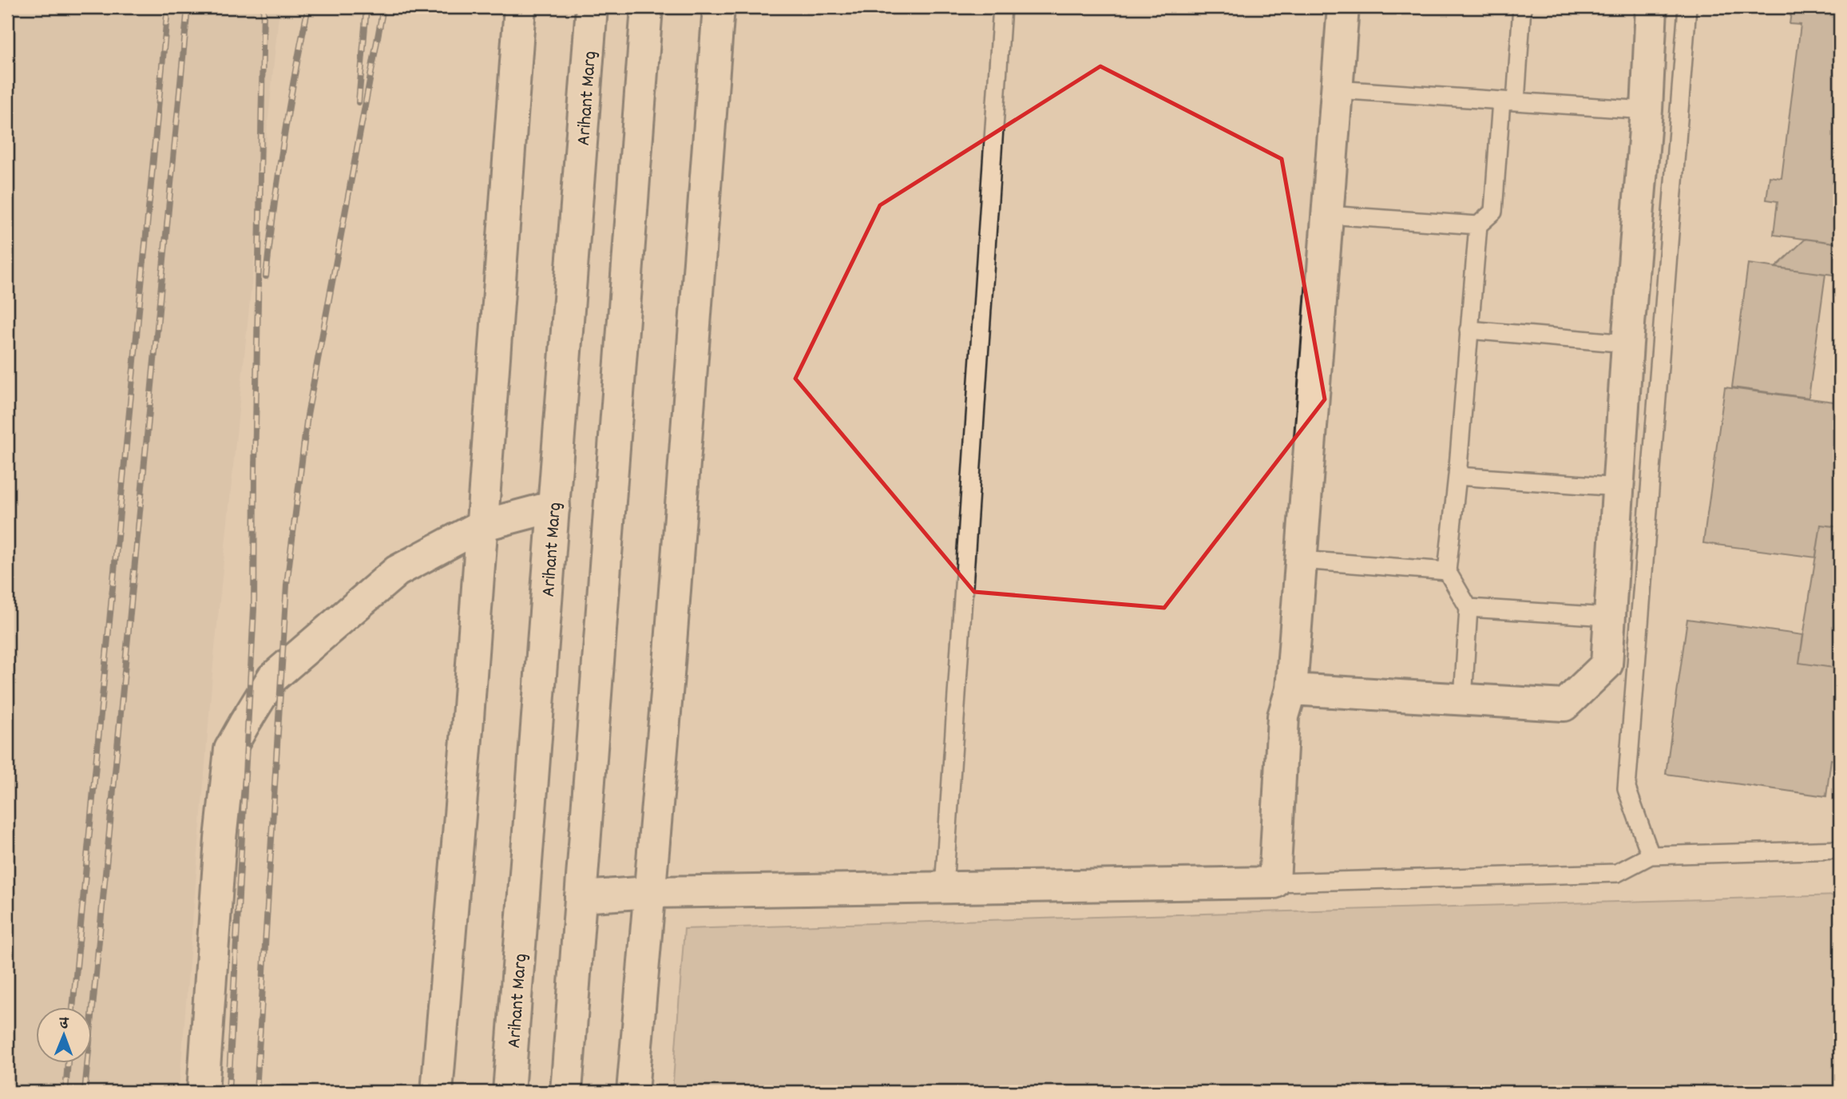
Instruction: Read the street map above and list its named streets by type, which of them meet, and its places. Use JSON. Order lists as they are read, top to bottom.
{
  "streets": {
    "street": ["Arihant Marg"]
  },
  "north": "top"
}
